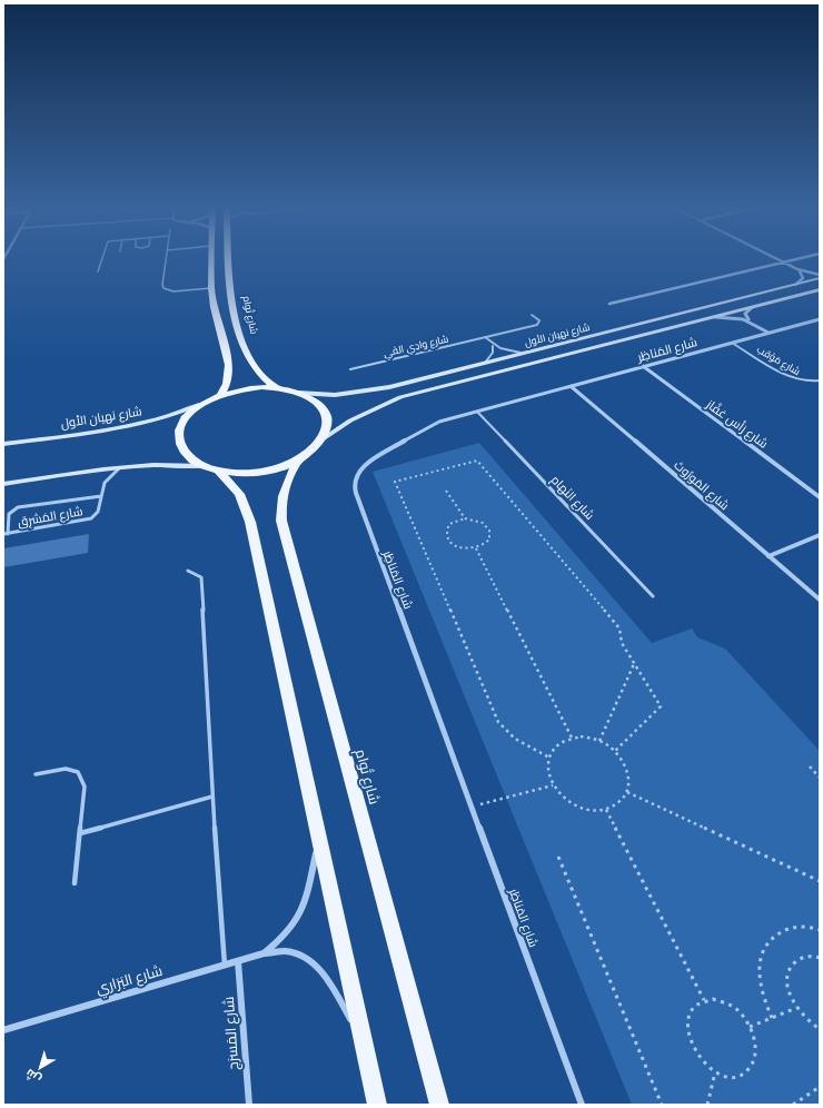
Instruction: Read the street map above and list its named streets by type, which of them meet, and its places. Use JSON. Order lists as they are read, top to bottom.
{
  "streets": {
    "main road": ["شارع تُوام", "شارع نهيان الأول"],
    "street": [
      "شارع المَناظِر",
      "شارع رَأس عَفَّاز",
      "شارع المَورُوث",
      "شارع البَرَاري",
      "شارع المَسرَج"
    ],
    "lane": [
      "شارع وادِي الفَي",
      "شارع مَوْقب",
      "شارع النَهام",
      "شارع المَشرِق"
    ]
  },
  "crossings": [
    ["شارع تُوام", "شارع نهيان الأول"],
    ["شارع المَناظِر", "شارع مَوْقب"],
    ["شارع المَناظِر", "شارع رَأس عَفَّاز"],
    ["شارع المَناظِر", "شارع المَورُوث"],
    ["شارع المَناظِر", "شارع النَهام"],
    ["شارع البَرَاري", "شارع المَسرَج"]
  ],
  "north": "bottom left"
}
